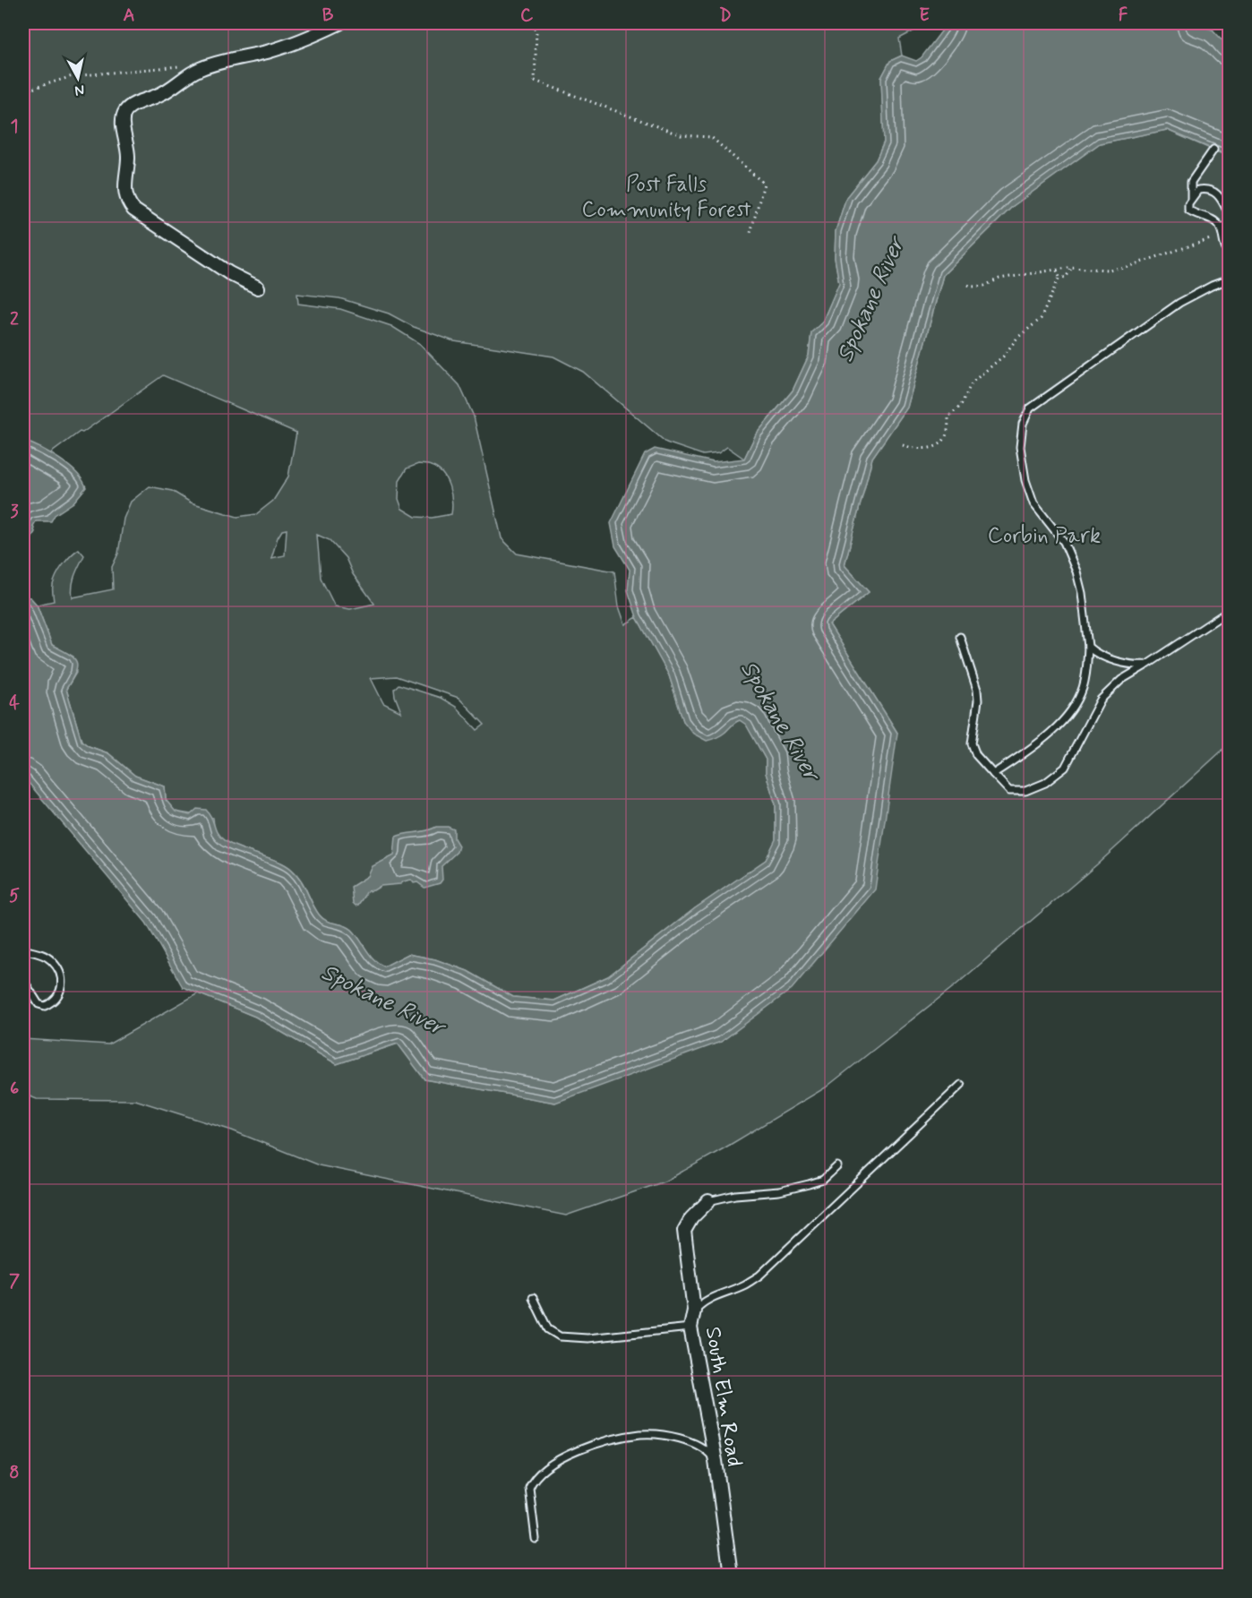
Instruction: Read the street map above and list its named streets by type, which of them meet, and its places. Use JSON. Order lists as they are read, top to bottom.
{
  "streets": {
    "street": ["South Elm Road"]
  },
  "water": ["Spokane River"],
  "parks": ["Post Falls Community Forest", "Corbin Park"],
  "north": "bottom",
  "grid": {
    "columns": [
      "A",
      "B",
      "C",
      "D",
      "E",
      "F"
    ],
    "rows": [
      "1",
      "2",
      "3",
      "4",
      "5",
      "6",
      "7",
      "8"
    ]
  }
}
